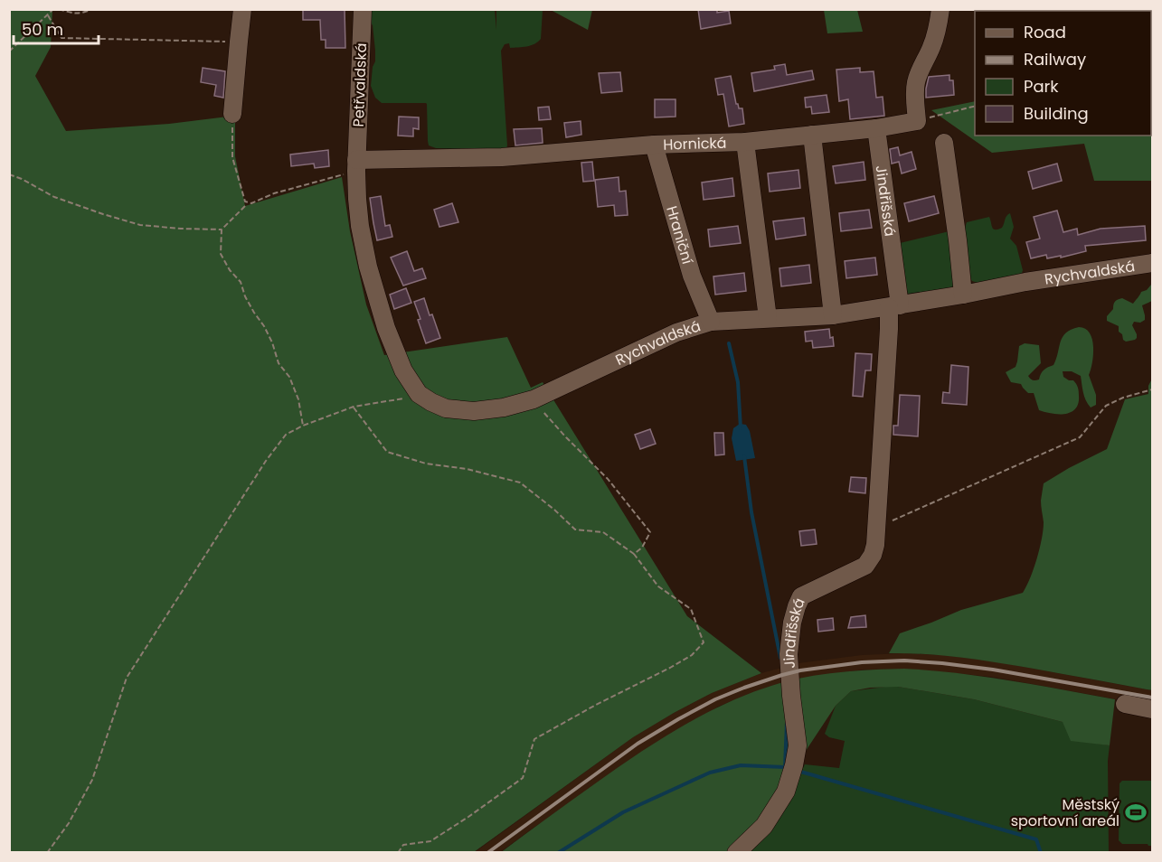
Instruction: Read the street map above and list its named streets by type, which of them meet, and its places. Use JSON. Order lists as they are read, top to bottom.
{
  "streets": {
    "street": [
      "Petřvaldská",
      "Hornická",
      "Jindřišská",
      "Hraniční",
      "Rychvaldská"
    ]
  },
  "crossings": [
    ["Petřvaldská", "Hornická"],
    ["Petřvaldská", "Rychvaldská"],
    ["Hornická", "Jindřišská"],
    ["Hornická", "Hraniční"],
    ["Hornická", "Rychvaldská"],
    ["Jindřišská", "Rychvaldská"],
    ["Hraniční", "Rychvaldská"]
  ],
  "places": {
    "sports": ["Městský sportovní areál"]
  },
  "legend": [
    "Road",
    "Railway",
    "Park",
    "Building"
  ],
  "scale_bar": "50 m"
}
